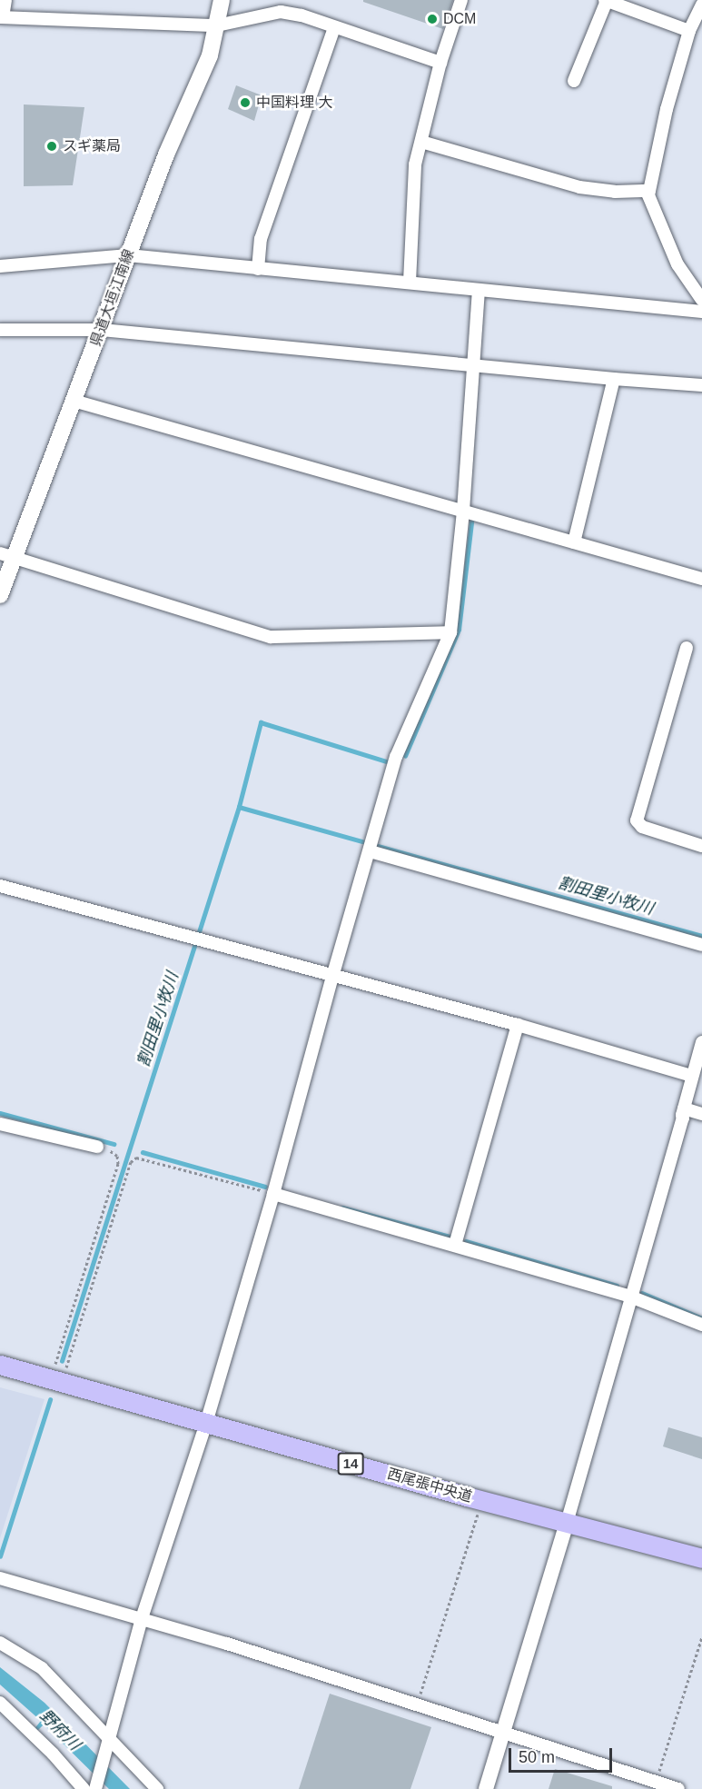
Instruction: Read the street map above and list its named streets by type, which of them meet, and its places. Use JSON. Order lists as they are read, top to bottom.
{
  "streets": {
    "main road": ["県道大垣江南線", "14", "西尾張中央道"]
  },
  "water": ["割田里小牧川", "野府川"],
  "places": ["DCM", "中国料理 大", "スギ薬局"],
  "scale_bar": "50 m"
}
